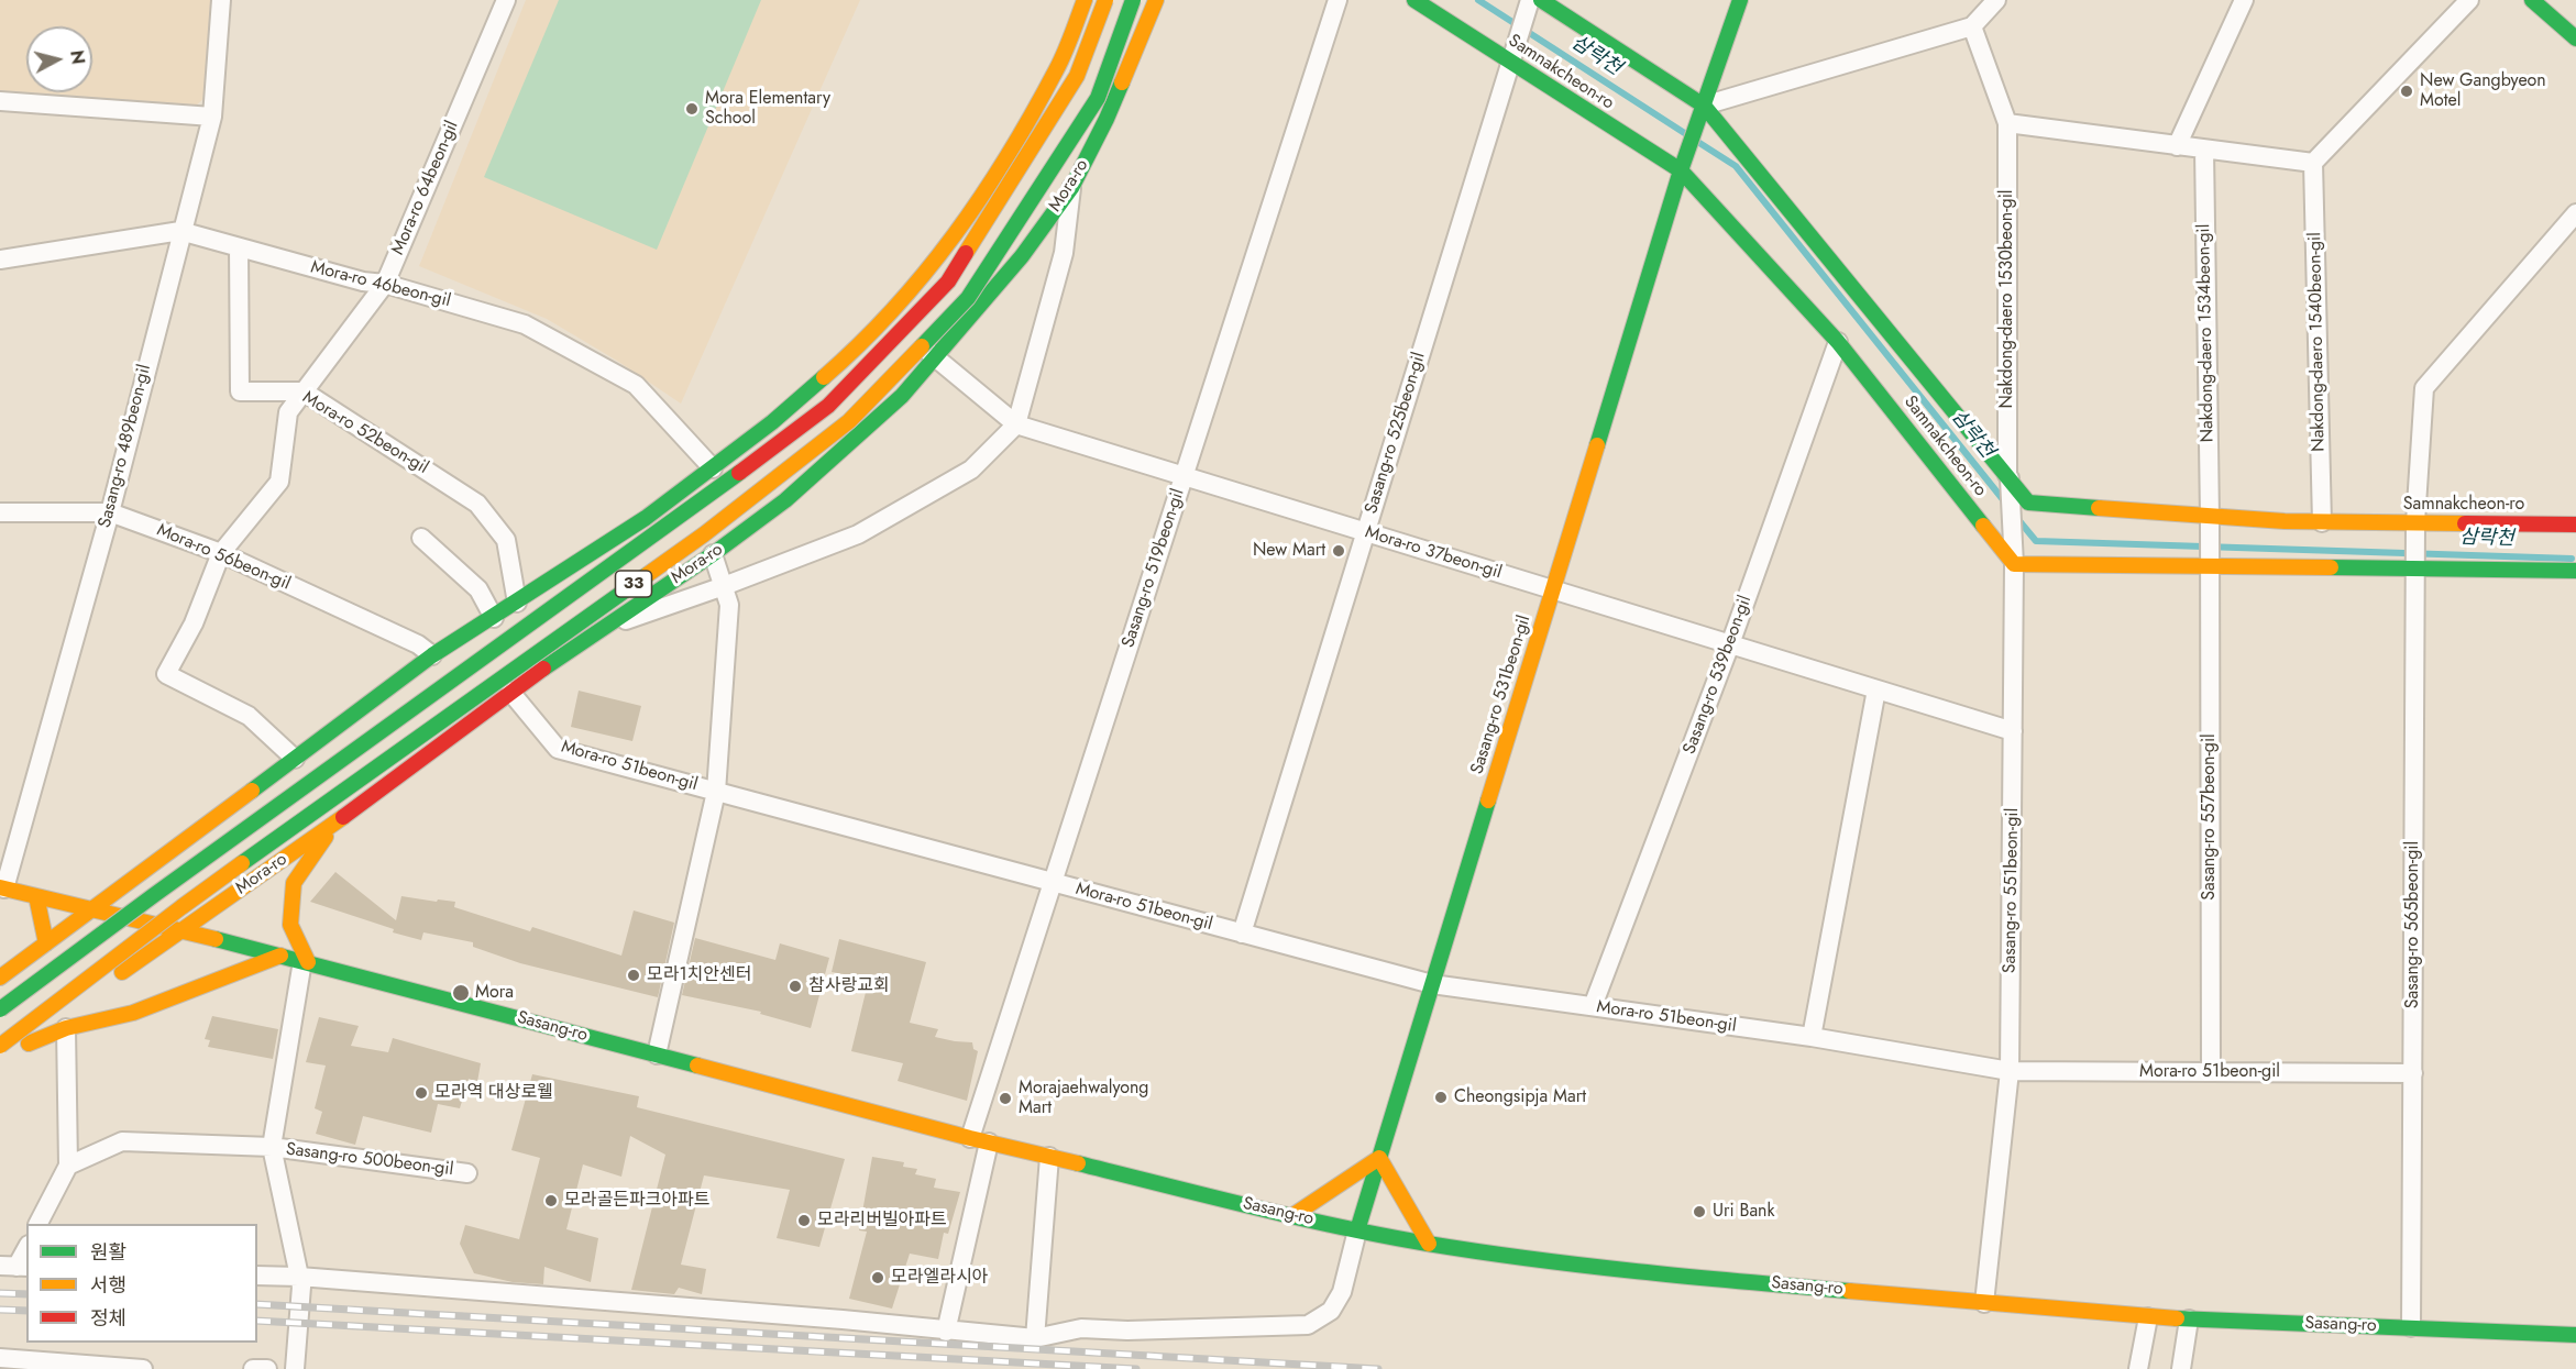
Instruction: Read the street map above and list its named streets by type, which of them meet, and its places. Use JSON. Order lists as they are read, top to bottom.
{
  "streets": {
    "main road": [
      "Samnakcheon-ro",
      "Mora-ro",
      "33",
      "Sasang-ro 531beon-gil",
      "Sasang-ro"
    ],
    "street": [
      "Mora-ro 64beon-gil",
      "Mora-ro 46beon-gil",
      "Nakdong-daero 1530beon-gil",
      "Nakdong-daero 1534beon-gil",
      "Nakdong-daero 1540beon-gil",
      "Mora-ro 52beon-gil",
      "Sasang-ro 525beon-gil",
      "Sasang-ro 489beon-gil",
      "Mora-ro 37beon-gil",
      "Mora-ro 56beon-gil",
      "Sasang-ro 519beon-gil",
      "Sasang-ro 539beon-gil",
      "Mora-ro 51beon-gil",
      "Sasang-ro 557beon-gil",
      "Sasang-ro 551beon-gil",
      "Sasang-ro 565beon-gil",
      "Sasang-ro 500beon-gil"
    ]
  },
  "crossings": [
    ["Samnakcheon-ro", "Nakdong-daero 1530beon-gil"],
    ["Samnakcheon-ro", "Nakdong-daero 1534beon-gil"],
    ["Samnakcheon-ro", "Nakdong-daero 1540beon-gil"],
    ["Samnakcheon-ro", "Sasang-ro 525beon-gil"],
    ["Samnakcheon-ro", "Sasang-ro 539beon-gil"],
    ["Samnakcheon-ro", "Sasang-ro 531beon-gil"],
    ["Samnakcheon-ro", "Sasang-ro 551beon-gil"],
    ["Samnakcheon-ro", "Sasang-ro 565beon-gil"],
    ["Mora-ro", "Mora-ro 37beon-gil"],
    ["Mora-ro", "Mora-ro 51beon-gil"],
    ["Mora-ro", "Sasang-ro"],
    ["Mora-ro 64beon-gil", "Mora-ro 46beon-gil"],
    ["Mora-ro 64beon-gil", "Mora-ro 52beon-gil"],
    ["Mora-ro 64beon-gil", "Mora-ro 56beon-gil"],
    ["Mora-ro 46beon-gil", "Mora-ro 52beon-gil"],
    ["Mora-ro 46beon-gil", "Sasang-ro 489beon-gil"],
    ["Nakdong-daero 1530beon-gil", "Sasang-ro 551beon-gil"],
    ["Nakdong-daero 1534beon-gil", "Sasang-ro 557beon-gil"],
    ["Sasang-ro 525beon-gil", "Mora-ro 37beon-gil"],
    ["Sasang-ro 525beon-gil", "Mora-ro 51beon-gil"],
    ["Sasang-ro 489beon-gil", "Mora-ro 56beon-gil"],
    ["Sasang-ro 489beon-gil", "Sasang-ro"],
    ["Mora-ro 37beon-gil", "Sasang-ro 519beon-gil"],
    ["Mora-ro 37beon-gil", "Sasang-ro 539beon-gil"],
    ["Mora-ro 37beon-gil", "Sasang-ro 531beon-gil"],
    ["Mora-ro 37beon-gil", "Sasang-ro 551beon-gil"],
    ["Sasang-ro 519beon-gil", "Mora-ro 51beon-gil"],
    ["Sasang-ro 519beon-gil", "Sasang-ro"],
    ["Sasang-ro 539beon-gil", "Mora-ro 51beon-gil"],
    ["Sasang-ro 531beon-gil", "Mora-ro 51beon-gil"],
    ["Sasang-ro 531beon-gil", "Sasang-ro"],
    ["Mora-ro 51beon-gil", "Sasang-ro 557beon-gil"],
    ["Mora-ro 51beon-gil", "Sasang-ro 551beon-gil"],
    ["Mora-ro 51beon-gil", "Sasang-ro 565beon-gil"],
    ["Sasang-ro 551beon-gil", "Sasang-ro"],
    ["Sasang-ro 565beon-gil", "Sasang-ro"],
    ["Sasang-ro", "Sasang-ro 500beon-gil"]
  ],
  "water": ["삼락천"],
  "places": [
    "New Gangbyeon Motel",
    "Mora Elementary School",
    "New Mart",
    "모라1치안센터",
    "참사랑교회",
    "Mora",
    "모라역 대상로웰",
    "Cheongsipja Mart",
    "Morajaehwalyong Mart",
    "모라골든파크아파트",
    "Uri Bank",
    "모라리버빌아파트",
    "모라엘라시아"
  ],
  "legend": ["원활", "서행", "정체"],
  "north": "right"
}
